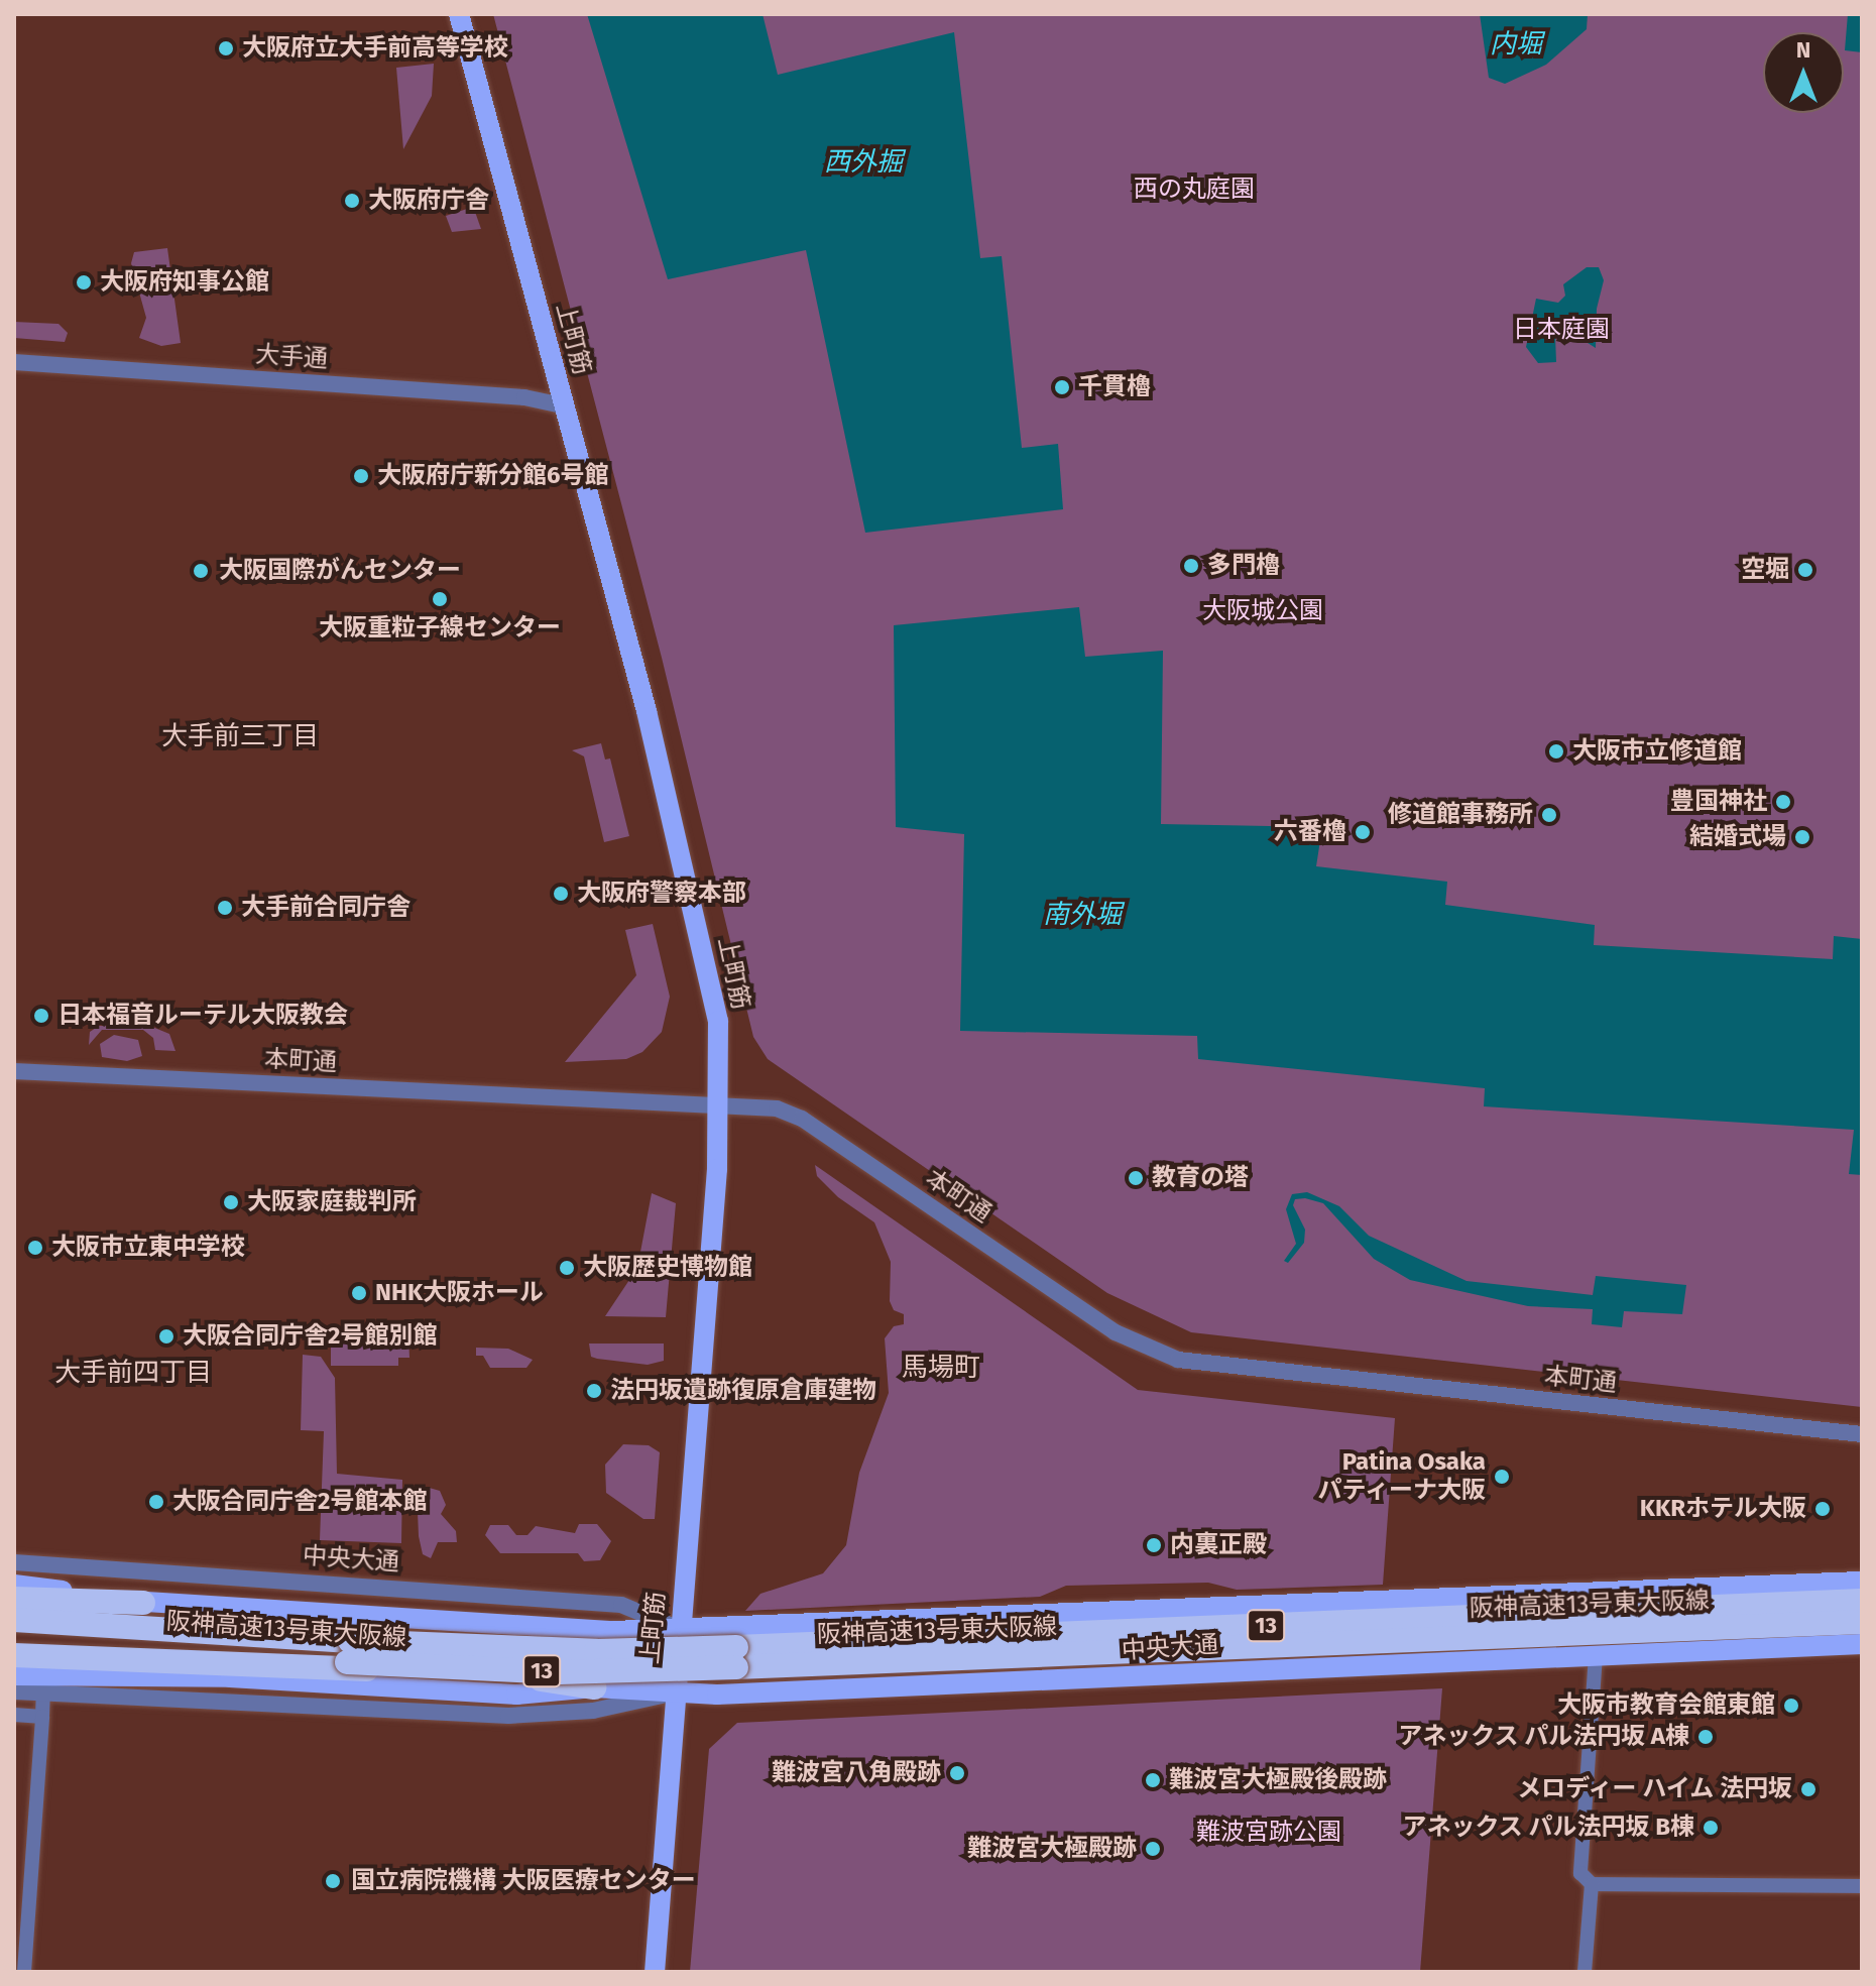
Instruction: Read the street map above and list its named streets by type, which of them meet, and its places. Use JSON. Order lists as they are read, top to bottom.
{
  "streets": {
    "highway": ["阪神高速13号東大阪線", "13"],
    "main road": ["上町筋", "中央大通"],
    "street": ["大手通", "本町通"]
  },
  "crossings": [
    ["上町筋", "大手通"],
    ["上町筋", "本町通"],
    ["上町筋", "中央大通"]
  ],
  "districts": ["大手前三丁目", "馬場町", "大手前四丁目"],
  "water": ["内堀", "西外掘", "南外堀"],
  "parks": [
    "西の丸庭園",
    "日本庭園",
    "大阪城公園",
    "難波宮跡公園"
  ],
  "places": [
    "大阪府立大手前高等学校",
    "大阪府庁舎",
    "大阪府知事公館",
    "千貫櫓",
    "大阪府庁新分館6号館",
    "多門櫓",
    "空堀",
    "大阪国際がんセンター",
    "大阪重粒子線センター",
    "大阪市立修道館",
    "豊国神社",
    "修道館事務所",
    "六番櫓",
    "結婚式場",
    "大阪府警察本部",
    "大手前合同庁舎",
    "日本福音ルーテル大阪教会",
    "教育の塔",
    "大阪家庭裁判所",
    "大阪市立東中学校",
    "大阪歴史博物館",
    "NHK大阪ホール",
    "大阪合同庁舎2号館別館",
    "法円坂遺跡復原倉庫建物",
    "Patina Osaka パティーナ大阪",
    "大阪合同庁舎2号館本館",
    "KKRホテル大阪",
    "内裏正殿",
    "大阪市教育会館東館",
    "アネックス パル法円坂 A棟",
    "難波宮八角殿跡",
    "難波宮大極殿後殿跡",
    "メロディー ハイム 法円坂",
    "アネックス パル法円坂 B棟",
    "難波宮大極殿跡",
    "国立病院機構 大阪医療センター"
  ],
  "north": "top"
}
